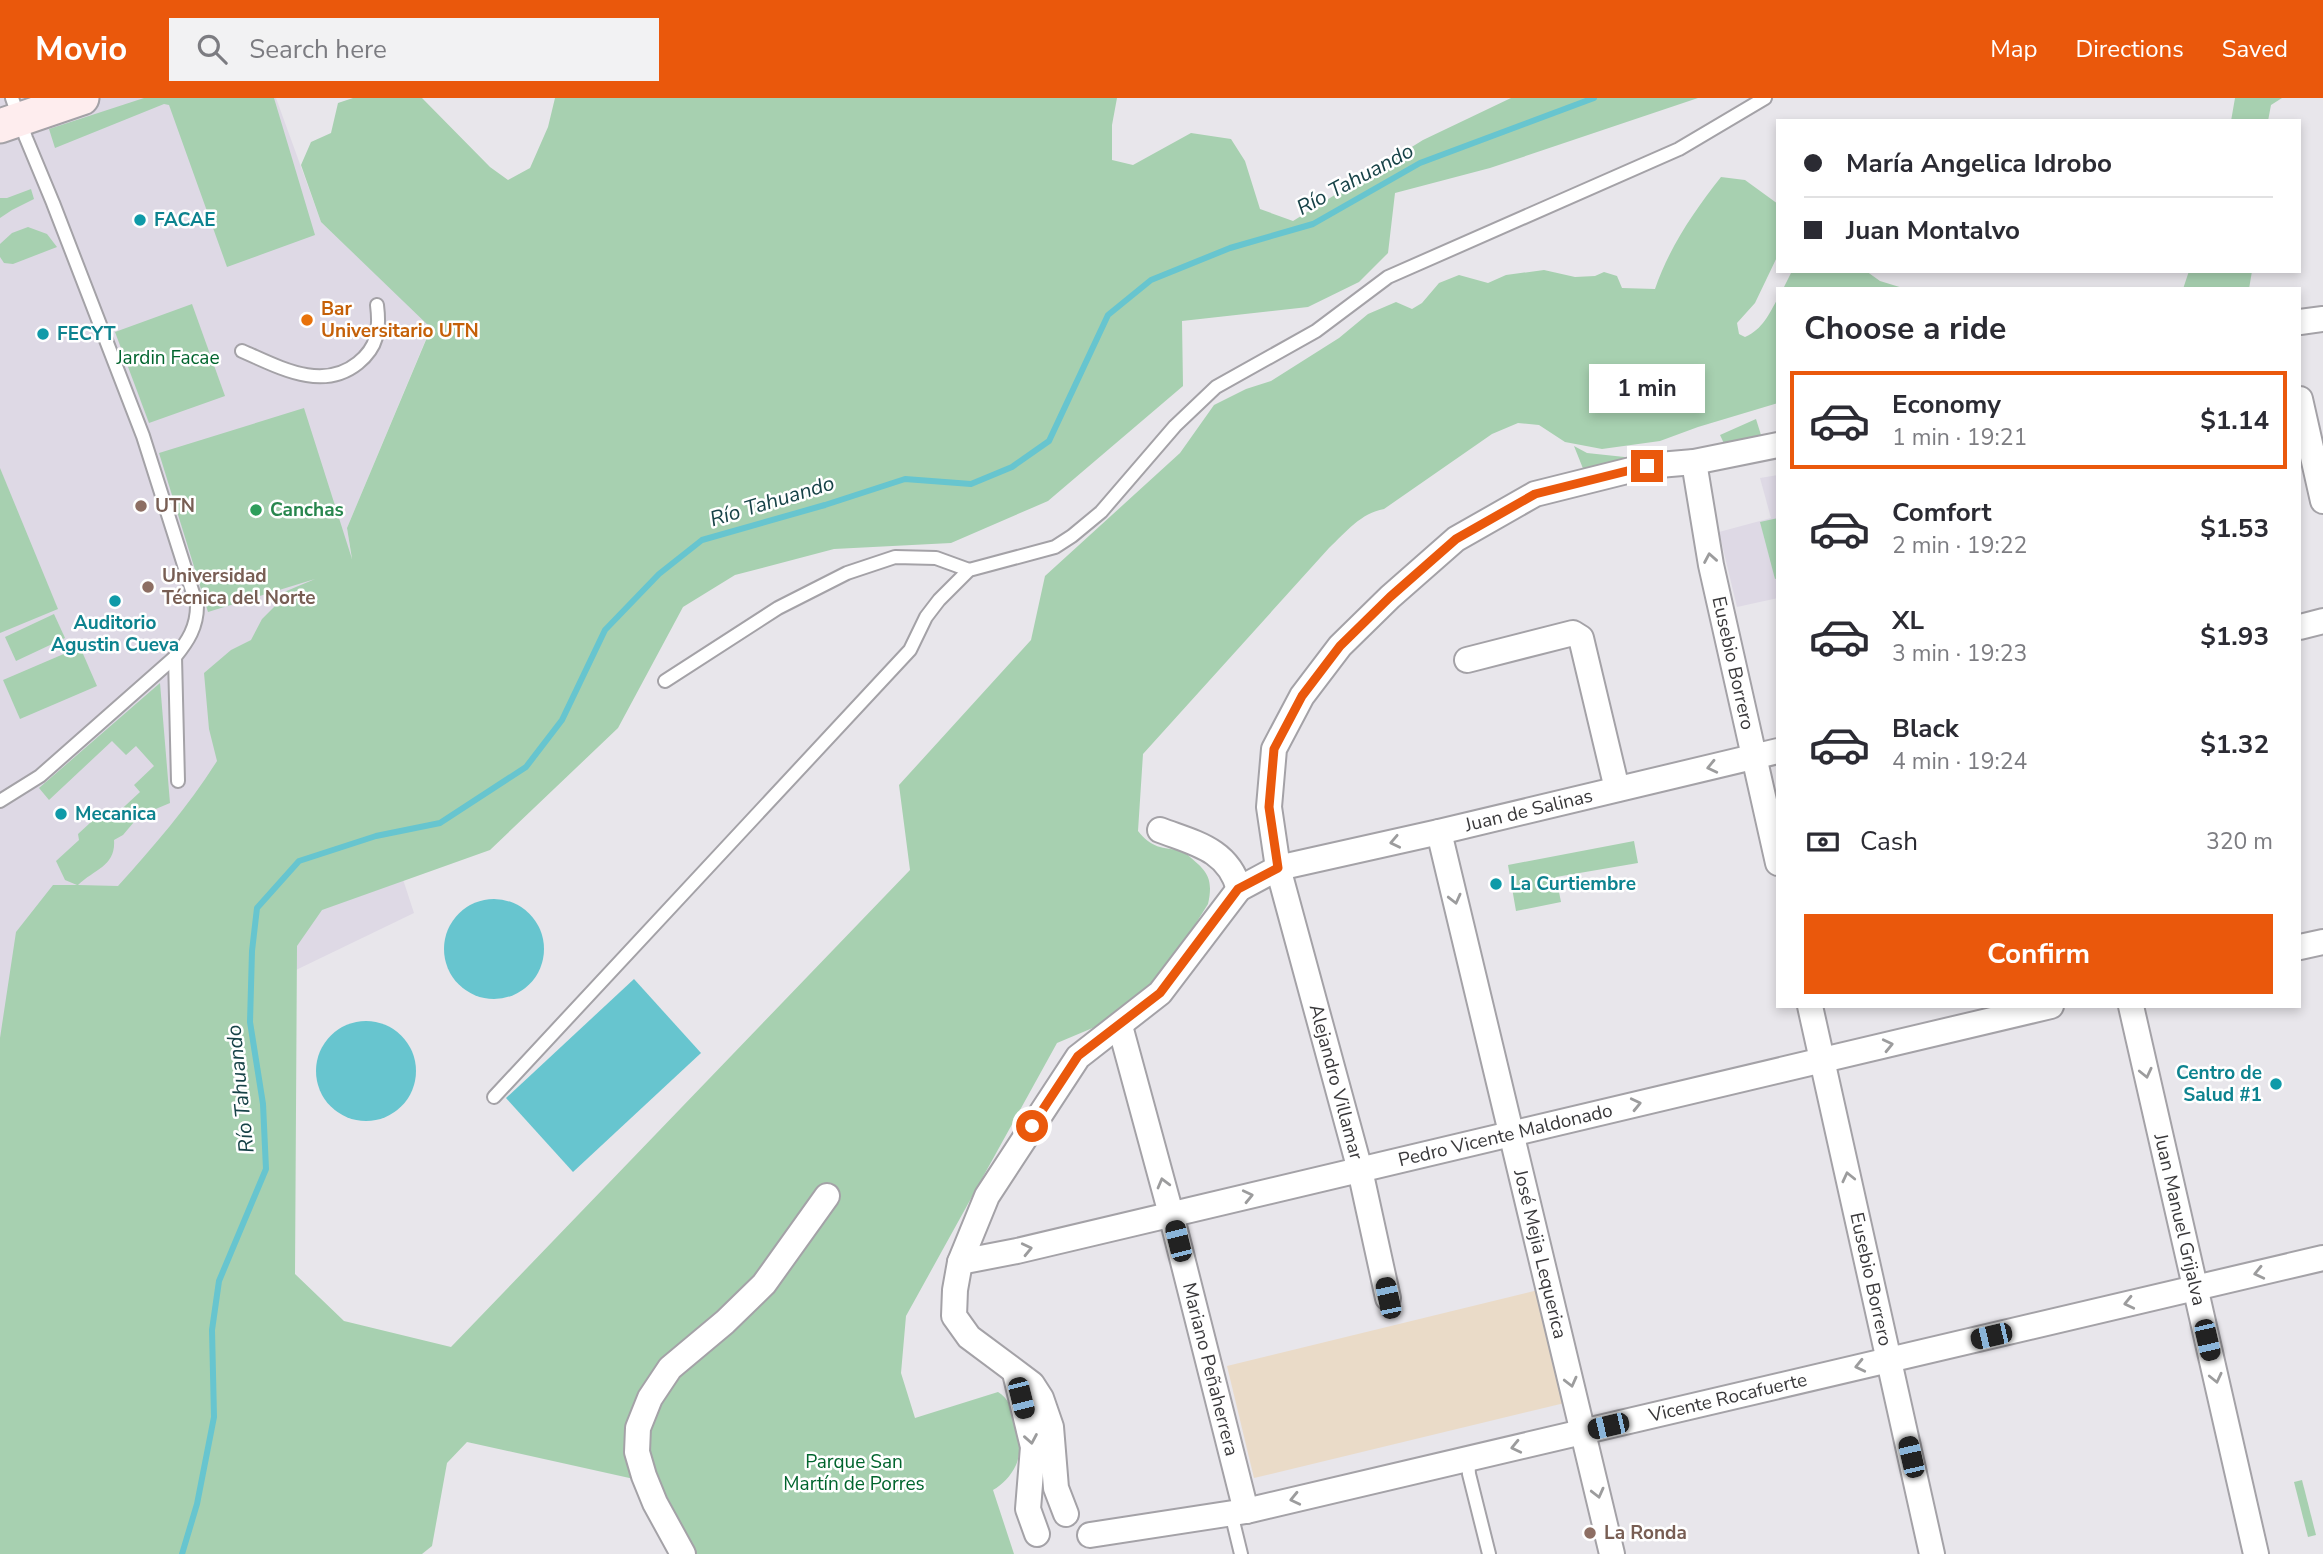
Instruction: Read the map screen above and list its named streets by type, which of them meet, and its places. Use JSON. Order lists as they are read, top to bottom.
{
  "streets": {
    "street": [
      "Eusebio Borrero",
      "Juan de Salinas",
      "Alejandro Villamar",
      "Pedro Vicente Maldonado",
      "Juan Manuel Grijalva",
      "José Mejia Lequerica",
      "Mariano Peñaherrera",
      "Vicente Rocafuerte"
    ]
  },
  "crossings": [
    ["Eusebio Borrero", "Juan de Salinas"],
    ["Eusebio Borrero", "Alejandro Villamar"],
    ["Eusebio Borrero", "Pedro Vicente Maldonado"],
    ["Eusebio Borrero", "Vicente Rocafuerte"],
    ["Juan de Salinas", "Alejandro Villamar"],
    ["Juan de Salinas", "José Mejia Lequerica"],
    ["Alejandro Villamar", "Pedro Vicente Maldonado"],
    ["Pedro Vicente Maldonado", "José Mejia Lequerica"],
    ["Pedro Vicente Maldonado", "Mariano Peñaherrera"],
    ["Juan Manuel Grijalva", "Vicente Rocafuerte"],
    ["José Mejia Lequerica", "Vicente Rocafuerte"],
    ["Mariano Peñaherrera", "Vicente Rocafuerte"]
  ],
  "one_way": [
    "Eusebio Borrero",
    "Juan de Salinas",
    "Pedro Vicente Maldonado",
    "Juan Manuel Grijalva",
    "José Mejia Lequerica",
    "Mariano Peñaherrera",
    "Vicente Rocafuerte"
  ],
  "water": ["Río Tahuando"],
  "parks": ["Jardin Facae", "Parque San Martín de Porres"],
  "places": [
    "FACAE",
    "Bar Universitario UTN",
    "FECYT",
    "UTN",
    "Canchas",
    "Universidad Técnica del Norte",
    "Auditorio Agustin Cueva",
    "Mecanica",
    "La Curtiembre",
    "Centro de Salud #1",
    "La Ronda"
  ],
  "page": {
    "header": "Movio",
    "search": "Search here",
    "nav": ["Map", "Directions", "Saved"],
    "banner": ["María Angelica Idrobo", "Juan Montalvo"],
    "heading": "Choose a ride",
    "bubble": "1 min",
    "list": [
      {
        "name": "Economy",
        "note": "1 min · 19:21",
        "value": "$1.14"
      },
      {
        "name": "Comfort",
        "note": "2 min · 19:22",
        "value": "$1.53"
      },
      {
        "name": "XL",
        "note": "3 min · 19:23",
        "value": "$1.93"
      },
      {
        "name": "Black",
        "note": "4 min · 19:24",
        "value": "$1.32"
      }
    ],
    "pay": ["Cash", "320 m"],
    "buttons": "Confirm"
  }
}
